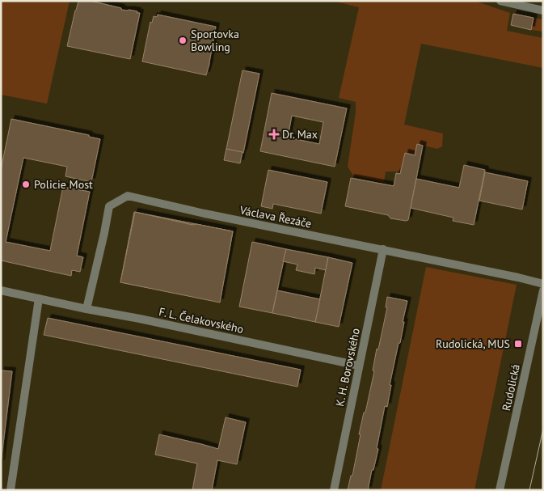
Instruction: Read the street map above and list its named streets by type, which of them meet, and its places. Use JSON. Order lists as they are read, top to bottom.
{
  "streets": {
    "street": [
      "Václava Řezáče",
      "F. L. Čelakovského",
      "K. H. Borovského",
      "Rudolická"
    ]
  },
  "crossings": [
    ["Václava Řezáče", "F. L. Čelakovského"],
    ["Václava Řezáče", "K. H. Borovského"],
    ["F. L. Čelakovského", "K. H. Borovského"]
  ],
  "places": {
    "other": ["Sportovka Bowling", "Policie Most"],
    "health": ["Dr. Max"],
    "transit": ["Rudolická, MUS"]
  }
}
